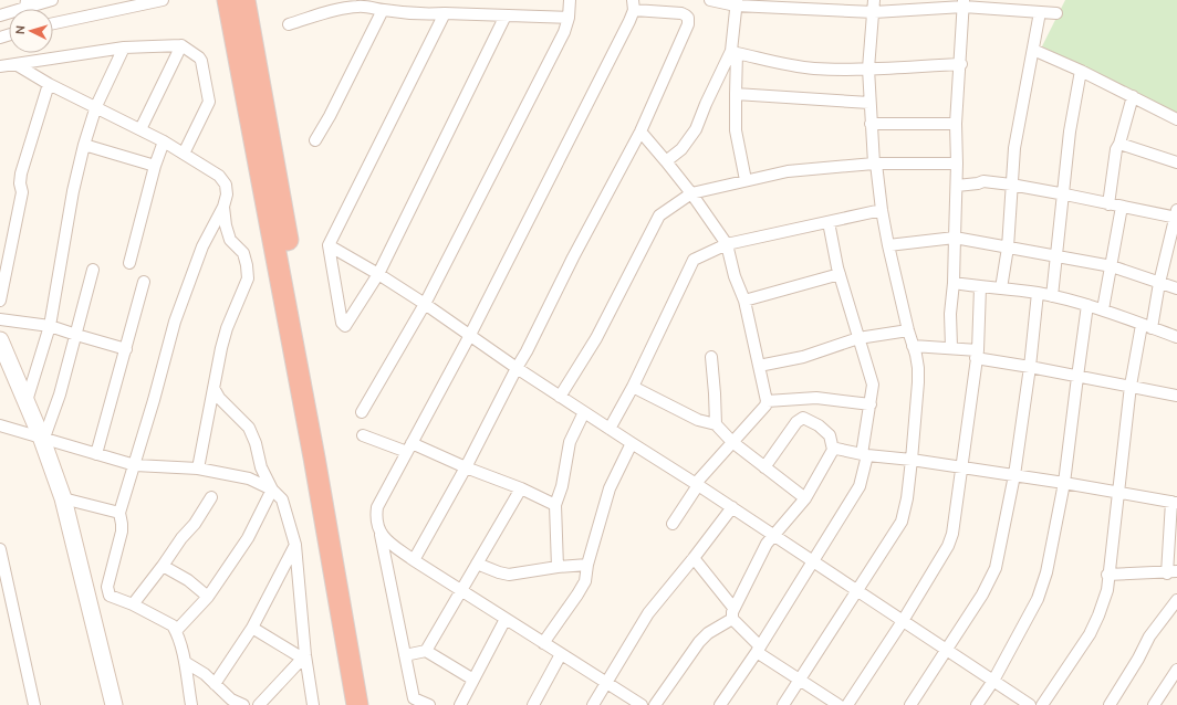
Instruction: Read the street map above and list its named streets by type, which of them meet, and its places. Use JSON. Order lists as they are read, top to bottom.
{
  "north": "left"
}
